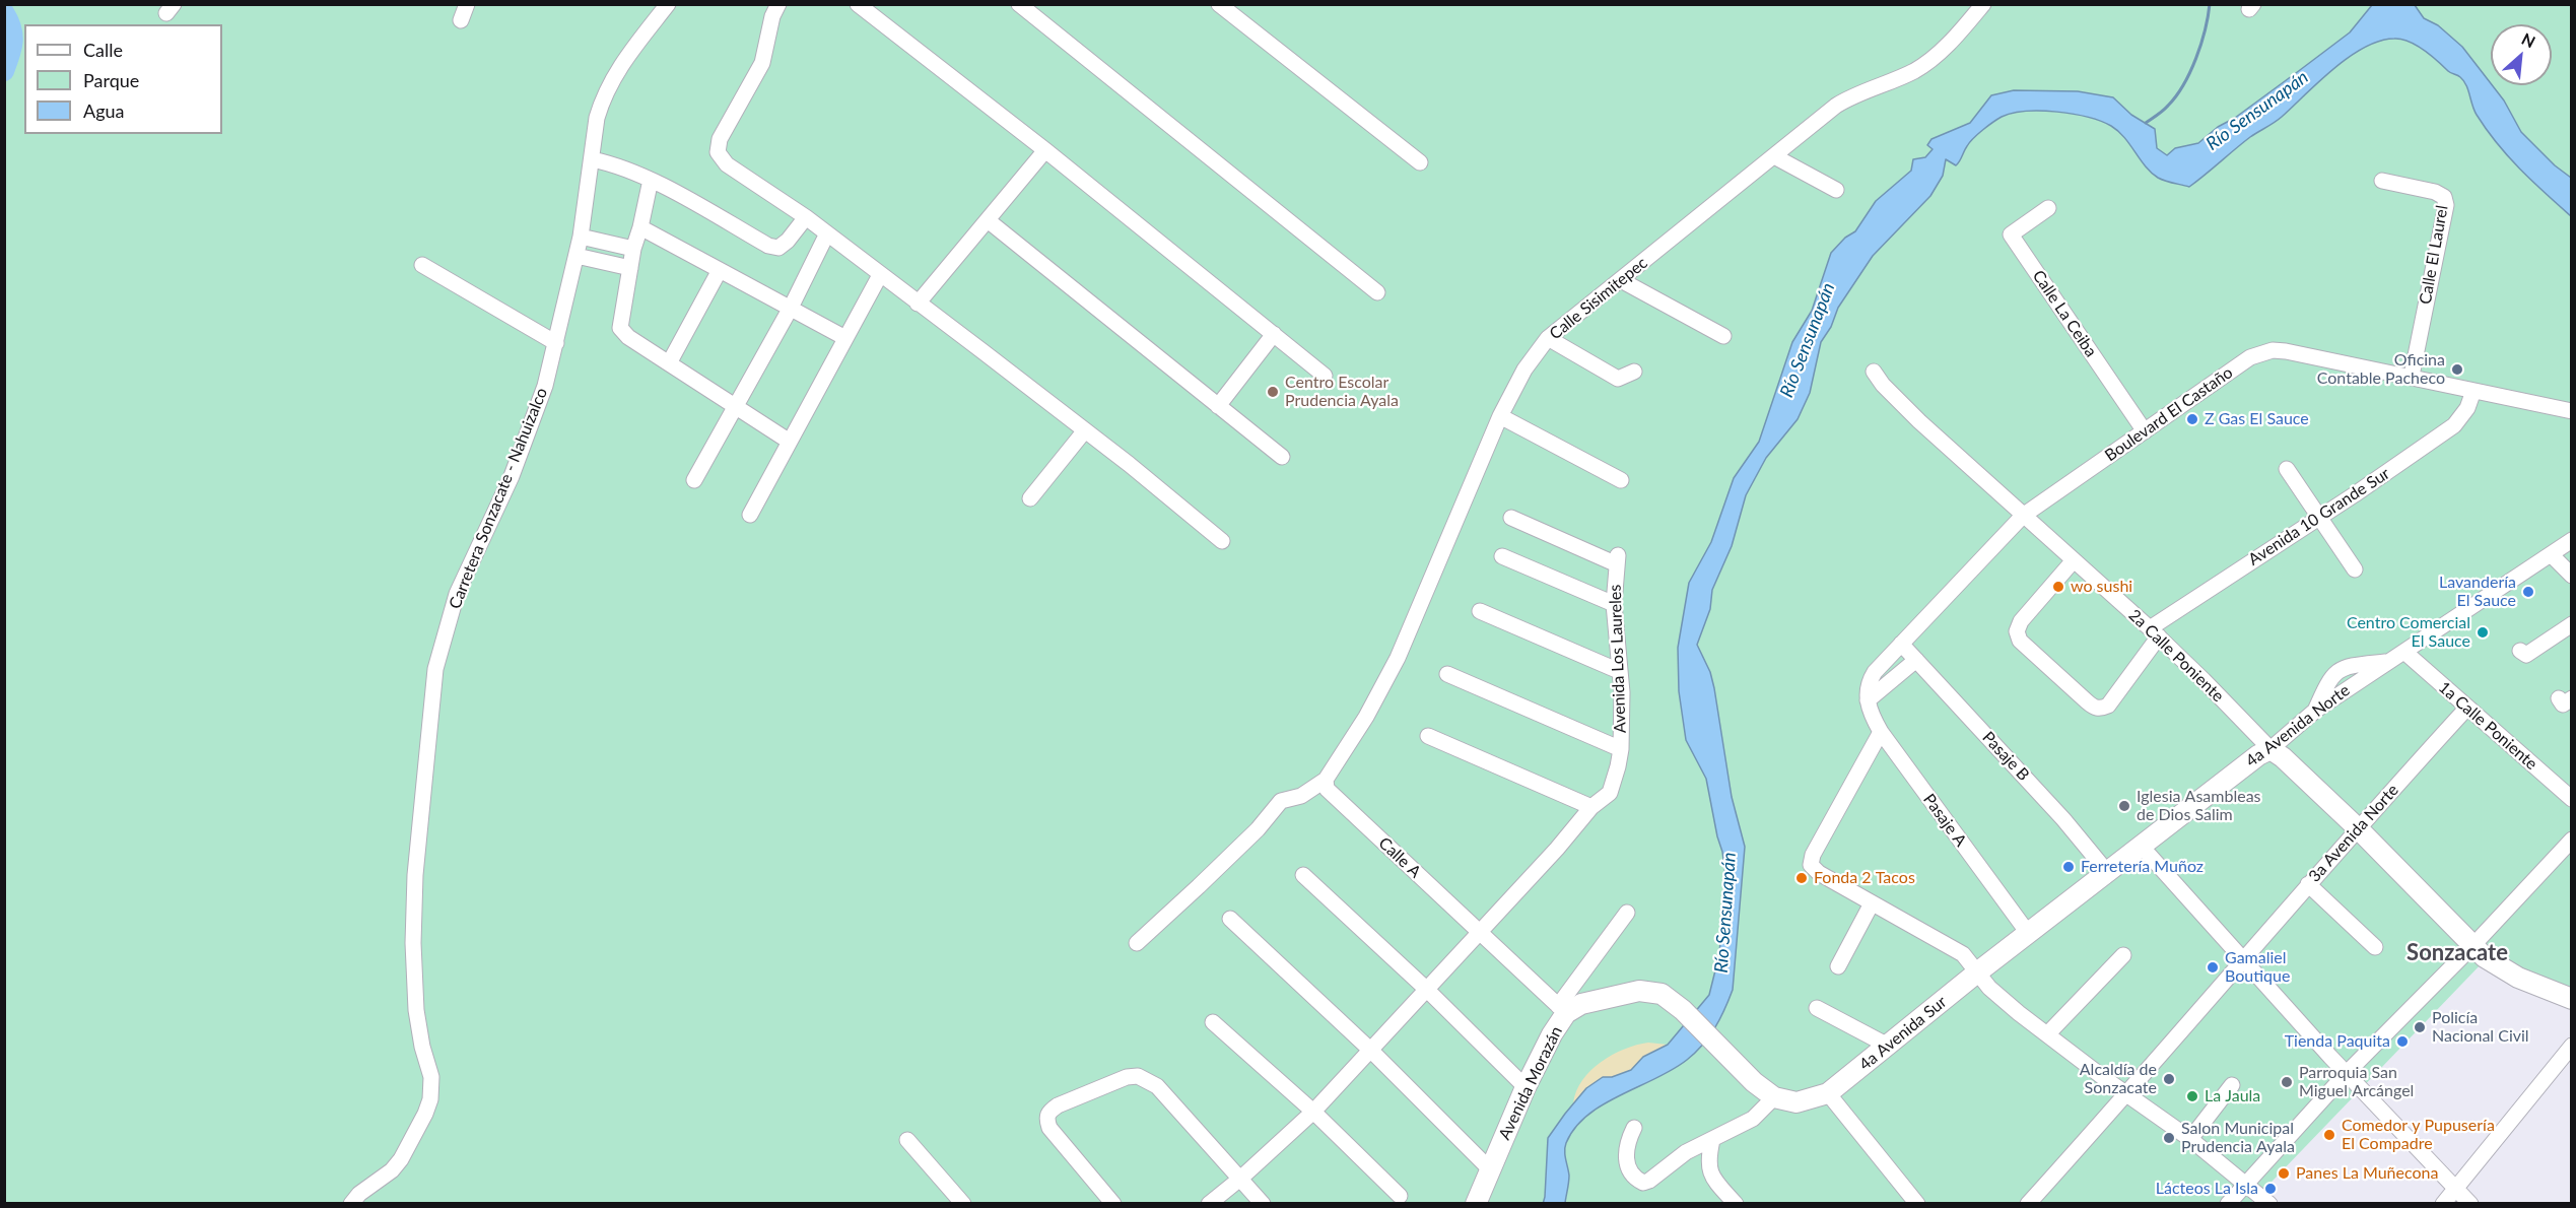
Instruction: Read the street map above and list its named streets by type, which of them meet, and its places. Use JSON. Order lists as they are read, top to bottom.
{
  "streets": {
    "main road": [
      "2a Calle Poniente",
      "4a Avenida Norte",
      "4a Avenida Sur",
      "Avenida Morazán"
    ],
    "street": [
      "Calle El Laurel",
      "Calle Sisimitepec",
      "Calle La Ceiba",
      "Boulevard El Castaño",
      "Carretera Sonzacate - Nahuizalco",
      "Avenida 10 Grande Sur",
      "Avenida Los Laureles",
      "1a Calle Poniente",
      "Pasaje B",
      "Pasaje A",
      "3a Avenida Norte",
      "Calle A"
    ]
  },
  "crossings": [
    ["Calle El Laurel", "Boulevard El Castaño"],
    ["Calle Sisimitepec", "Calle A"],
    ["Calle La Ceiba", "Boulevard El Castaño"],
    ["Boulevard El Castaño", "Avenida 10 Grande Sur"],
    ["Boulevard El Castaño", "2a Calle Poniente"],
    ["Boulevard El Castaño", "Pasaje B"],
    ["Boulevard El Castaño", "Pasaje A"],
    ["Avenida 10 Grande Sur", "2a Calle Poniente"],
    ["2a Calle Poniente", "4a Avenida Norte"],
    ["2a Calle Poniente", "3a Avenida Norte"],
    ["Avenida Los Laureles", "Calle A"],
    ["4a Avenida Norte", "1a Calle Poniente"],
    ["4a Avenida Norte", "Pasaje B"],
    ["4a Avenida Norte", "Pasaje A"],
    ["4a Avenida Norte", "4a Avenida Sur"],
    ["1a Calle Poniente", "3a Avenida Norte"],
    ["Calle A", "Avenida Morazán"]
  ],
  "districts": ["Sonzacate"],
  "water": ["Río Sensunapán"],
  "places": [
    "Oficina Contable Pacheco",
    "Centro Escolar Prudencia Ayala",
    "Z Gas El Sauce",
    "wo sushi",
    "Lavandería El Sauce",
    "Centro Comercial El Sauce",
    "Iglesia Asambleas de Dios Salim",
    "Ferretería Muñoz",
    "Fonda 2 Tacos",
    "Gamaliel Boutique",
    "Policía Nacional Civil",
    "Tienda Paquita",
    "Alcaldía de Sonzacate",
    "Parroquia San Miguel Arcángel",
    "La Jaula",
    "Comedor y Pupusería El Compadre",
    "Salon Municipal Prudencia Ayala",
    "Panes La Muñecona",
    "Lácteos La Isla"
  ],
  "legend": ["Calle", "Parque", "Agua"],
  "north": "top right"
}
